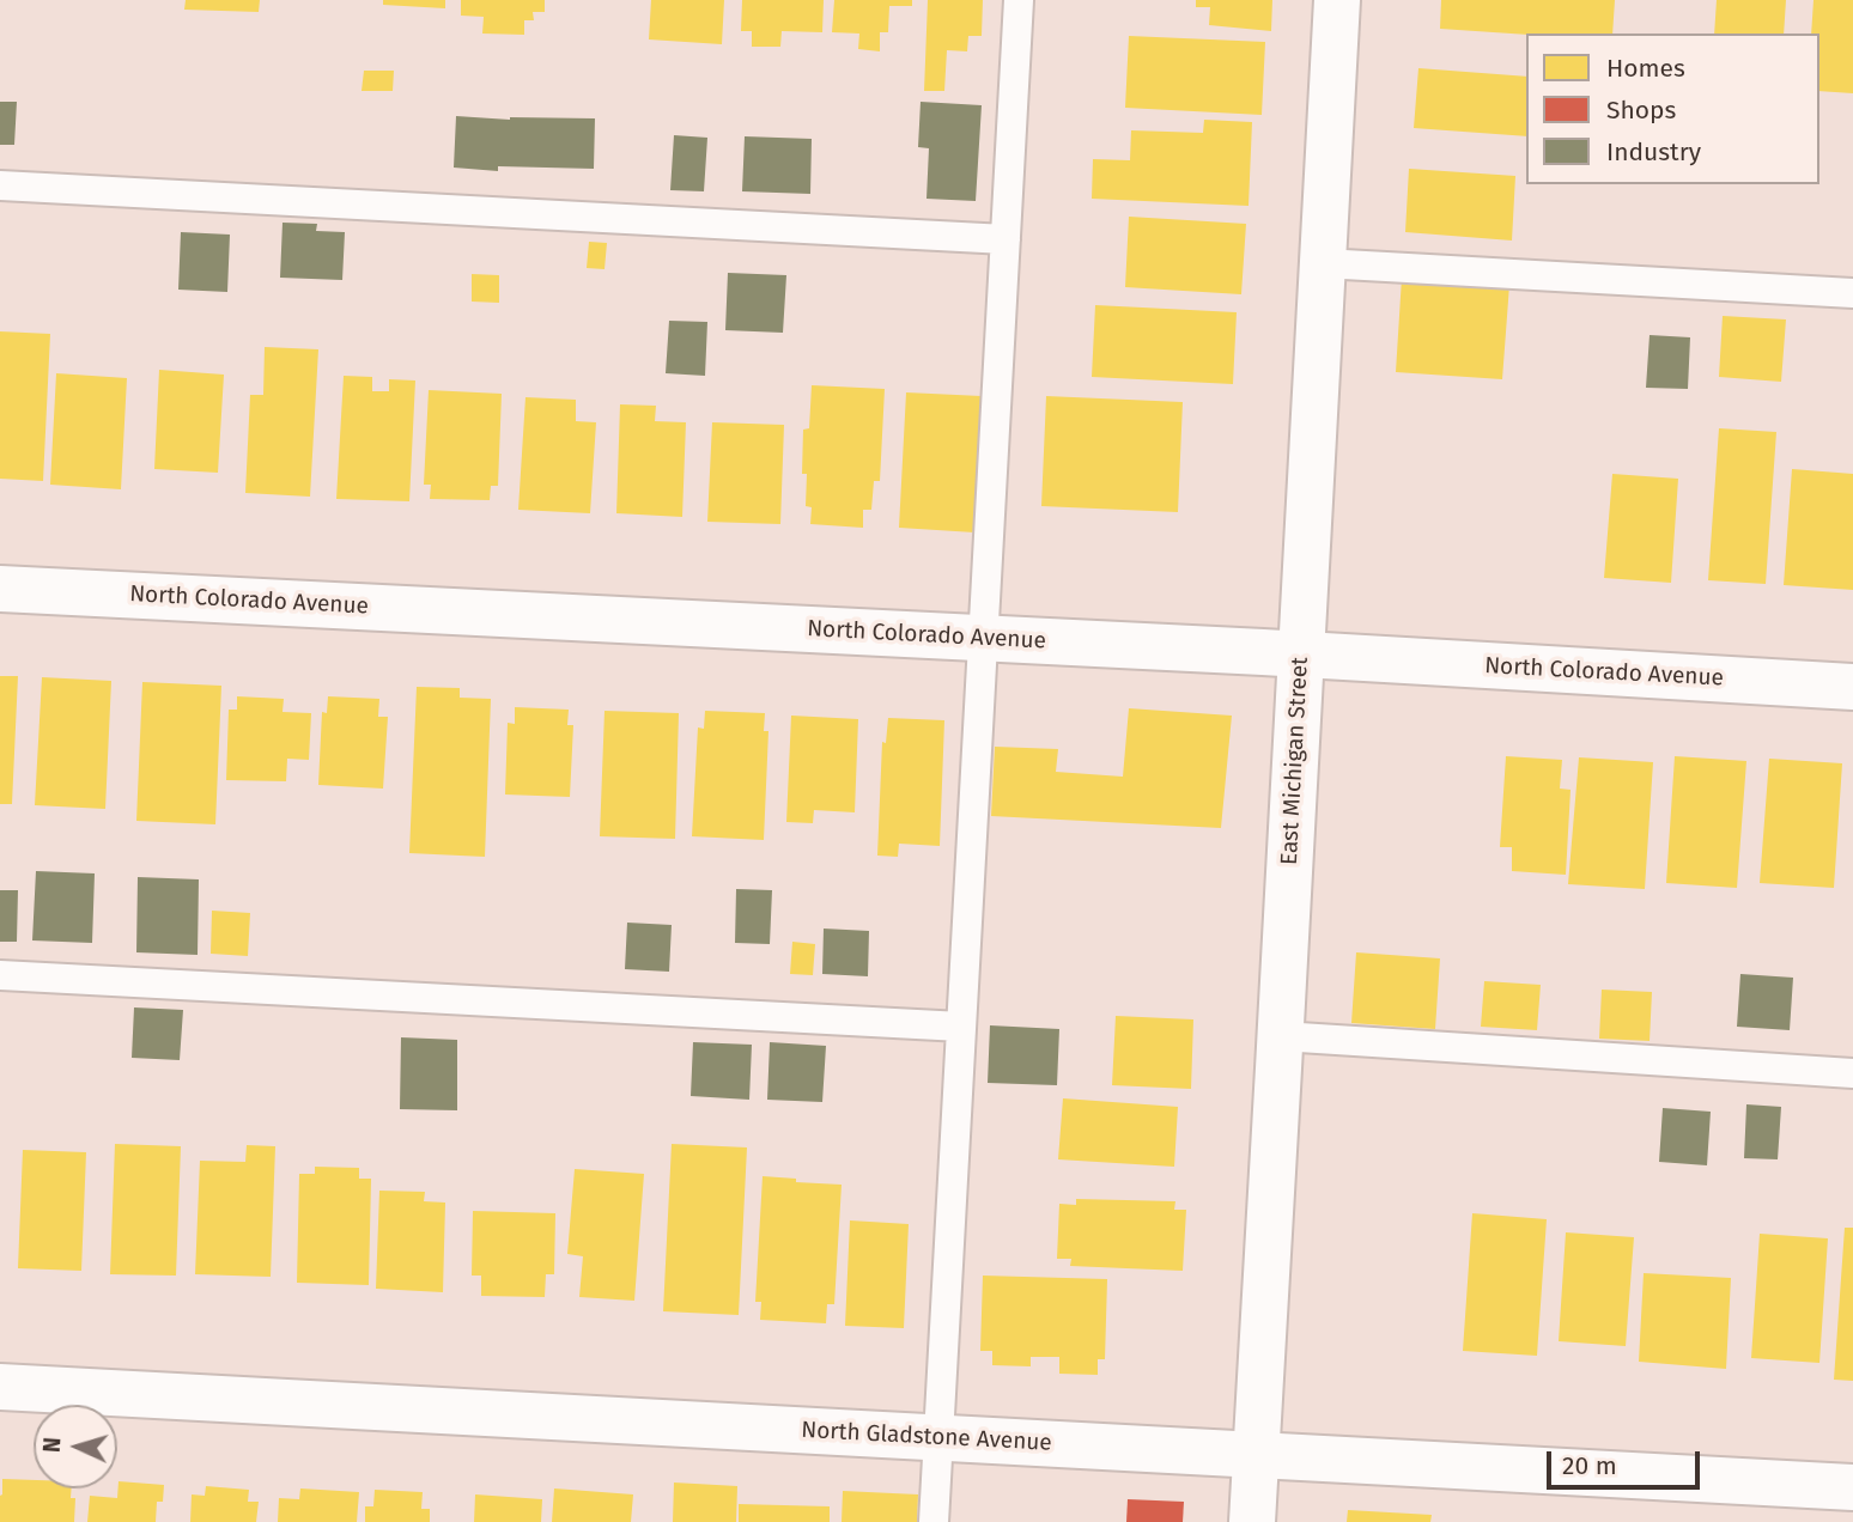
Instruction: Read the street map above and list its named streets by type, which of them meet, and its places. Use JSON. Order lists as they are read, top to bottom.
{
  "streets": {
    "street": ["North Colorado Avenue", "East Michigan Street", "North Gladstone Avenue"]
  },
  "crossings": [
    ["North Colorado Avenue", "East Michigan Street"],
    ["East Michigan Street", "North Gladstone Avenue"]
  ],
  "legend": ["Homes", "Shops", "Industry"],
  "scale_bar": "20 m",
  "north": "left"
}
